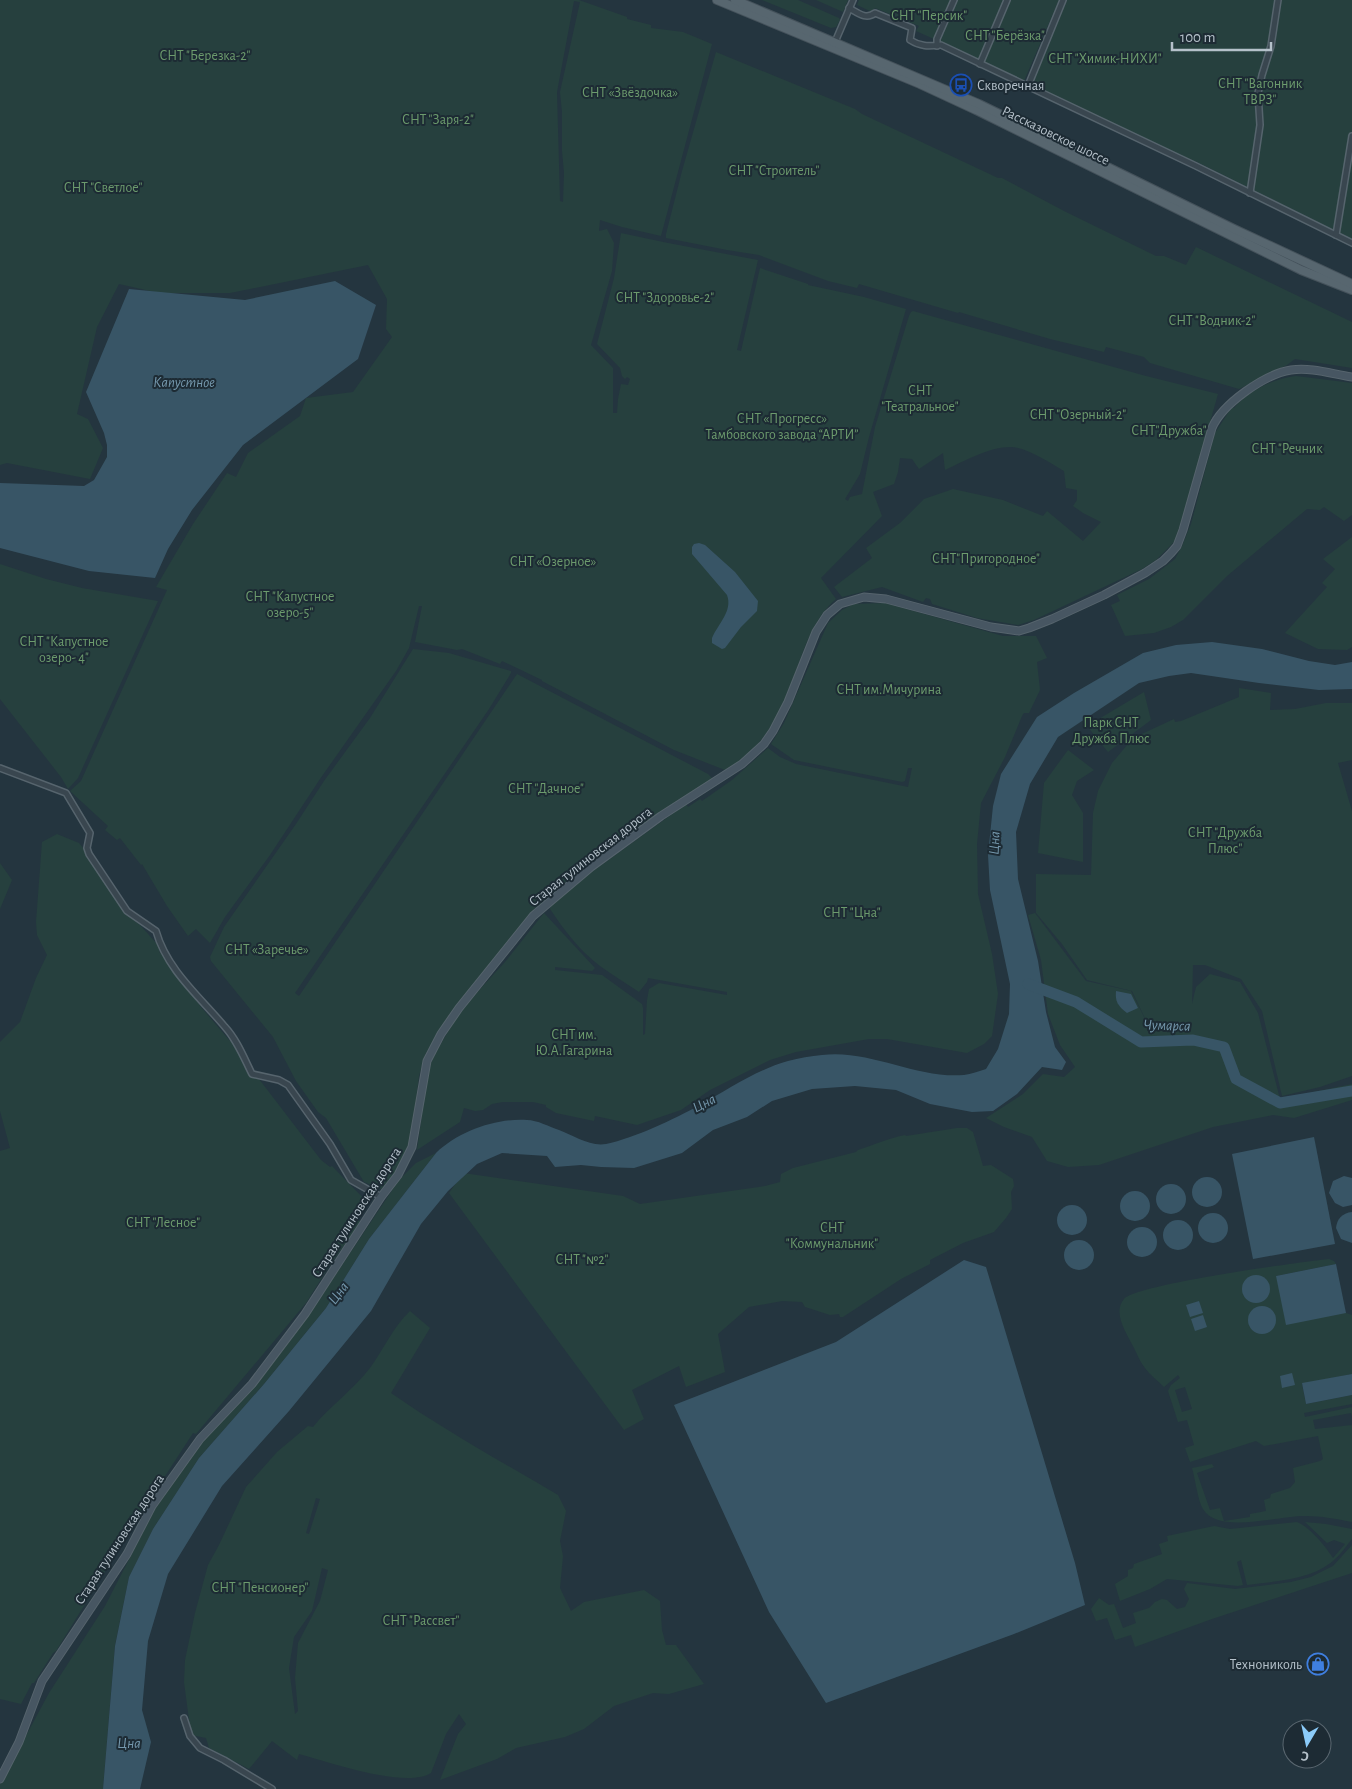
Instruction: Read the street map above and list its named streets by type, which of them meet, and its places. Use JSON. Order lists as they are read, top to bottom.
{
  "streets": {
    "main road": ["Рассказовское шоссе"],
    "street": ["Старая тулиновская дорога"]
  },
  "water": ["Капустное", "Цна", "Чумарса"],
  "parks": [
    "СНТ \"Персик\"",
    "СНТ \"Берёзка\"",
    "СНТ \"Березка-2\"",
    "СНТ \"Химик-НИХИ\"",
    "СНТ \"Вагонник ТВРЗ\"",
    "СНТ «Звёздочка»",
    "СНТ \"Заря-2\"",
    "СНТ \"Строитель\"",
    "СНТ \"Светлое\"",
    "СНТ \"Здоровье-2\"",
    "СНТ \"Водник-2\"",
    "СНТ \"Театральное\"",
    "СНТ \"Озерный-2\"",
    "СНТ «Прогресс» Тамбовского завода “АРТИ”",
    "СНТ\"Дружба\"",
    "СНТ \"Речник",
    "СНТ\"Пригородное\"",
    "СНТ «Озерное»",
    "СНТ \"Капустное озеро-5\"",
    "СНТ \"Капустное озеро- 4\"",
    "СНТ им.Мичурина",
    "Парк СНТ Дружба Плюс",
    "СНТ \"Дачное\"",
    "СНТ \"Дружба Плюс\"",
    "СНТ \"Цна\"",
    "СНТ «Заречье»",
    "СНТ им. Ю.А.Гагарина",
    "СНТ \"Лесное\"",
    "СНТ \"Коммунальник\"",
    "СНТ \"№2\"",
    "СНТ \"Пенсионер\"",
    "СНТ \"Рассвет\""
  ],
  "places": {
    "bus stop": ["Скворечная"],
    "shop": ["Технониколь"]
  },
  "scale_bar": "100 m",
  "north": "bottom"
}
